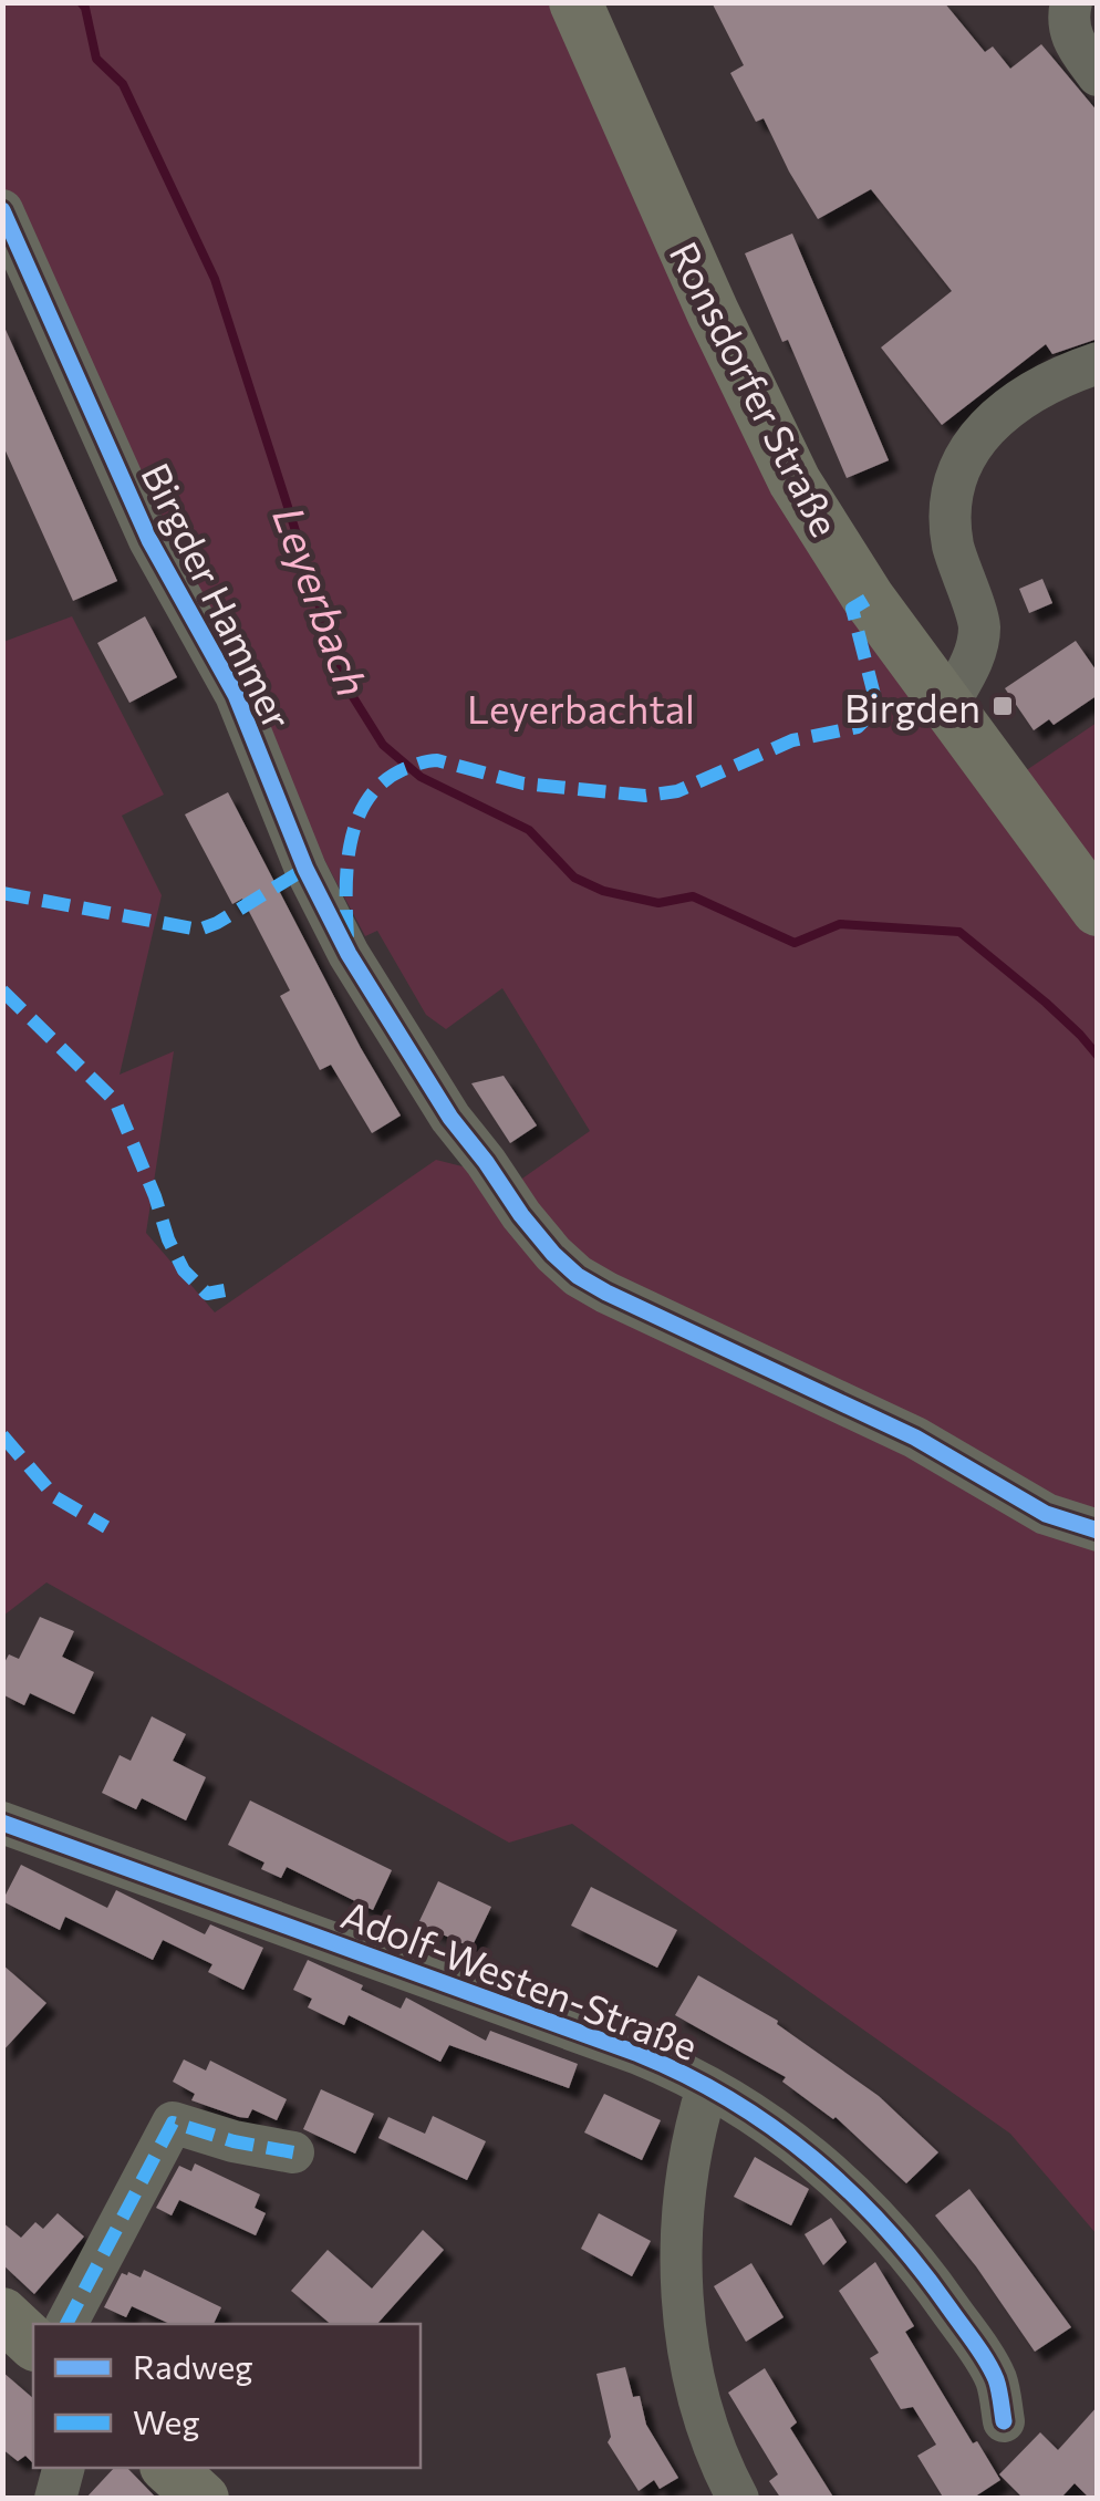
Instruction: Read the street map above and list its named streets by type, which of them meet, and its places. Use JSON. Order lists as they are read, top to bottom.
{
  "streets": {
    "main road": ["Ronsdorfer Straße"],
    "street": ["Birgder Hammer", "Adolf-Westen-Straße"]
  },
  "water": ["Leyerbach"],
  "parks": ["Leyerbachtal"],
  "places": {
    "transit": ["Birgden"]
  },
  "legend": ["Radweg", "Weg"]
}
